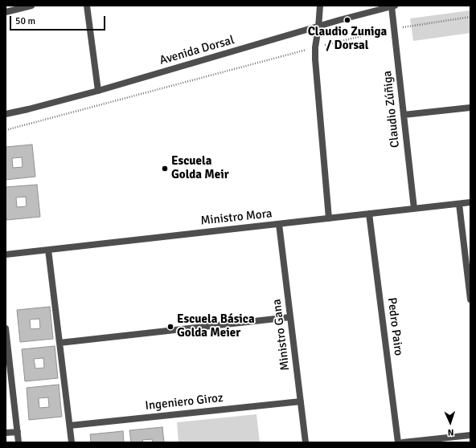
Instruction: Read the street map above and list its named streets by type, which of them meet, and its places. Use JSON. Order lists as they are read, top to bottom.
{
  "streets": {
    "street": [
      "Avenida Dorsal",
      "Claudio Zúñiga",
      "Ministro Mora",
      "Pedro Pairo",
      "Ministro Gana",
      "Ingeniero Giroz"
    ]
  },
  "crossings": [
    ["Avenida Dorsal", "Claudio Zúñiga"],
    ["Claudio Zúñiga", "Ministro Mora"],
    ["Ministro Mora", "Pedro Pairo"],
    ["Ministro Mora", "Ministro Gana"],
    ["Ministro Gana", "Ingeniero Giroz"]
  ],
  "places": ["Claudio Zuniga / Dorsal", "Escuela Golda Meir", "Escuela Básica Golda Meier"],
  "scale_bar": "50 m",
  "north": "bottom"
}
